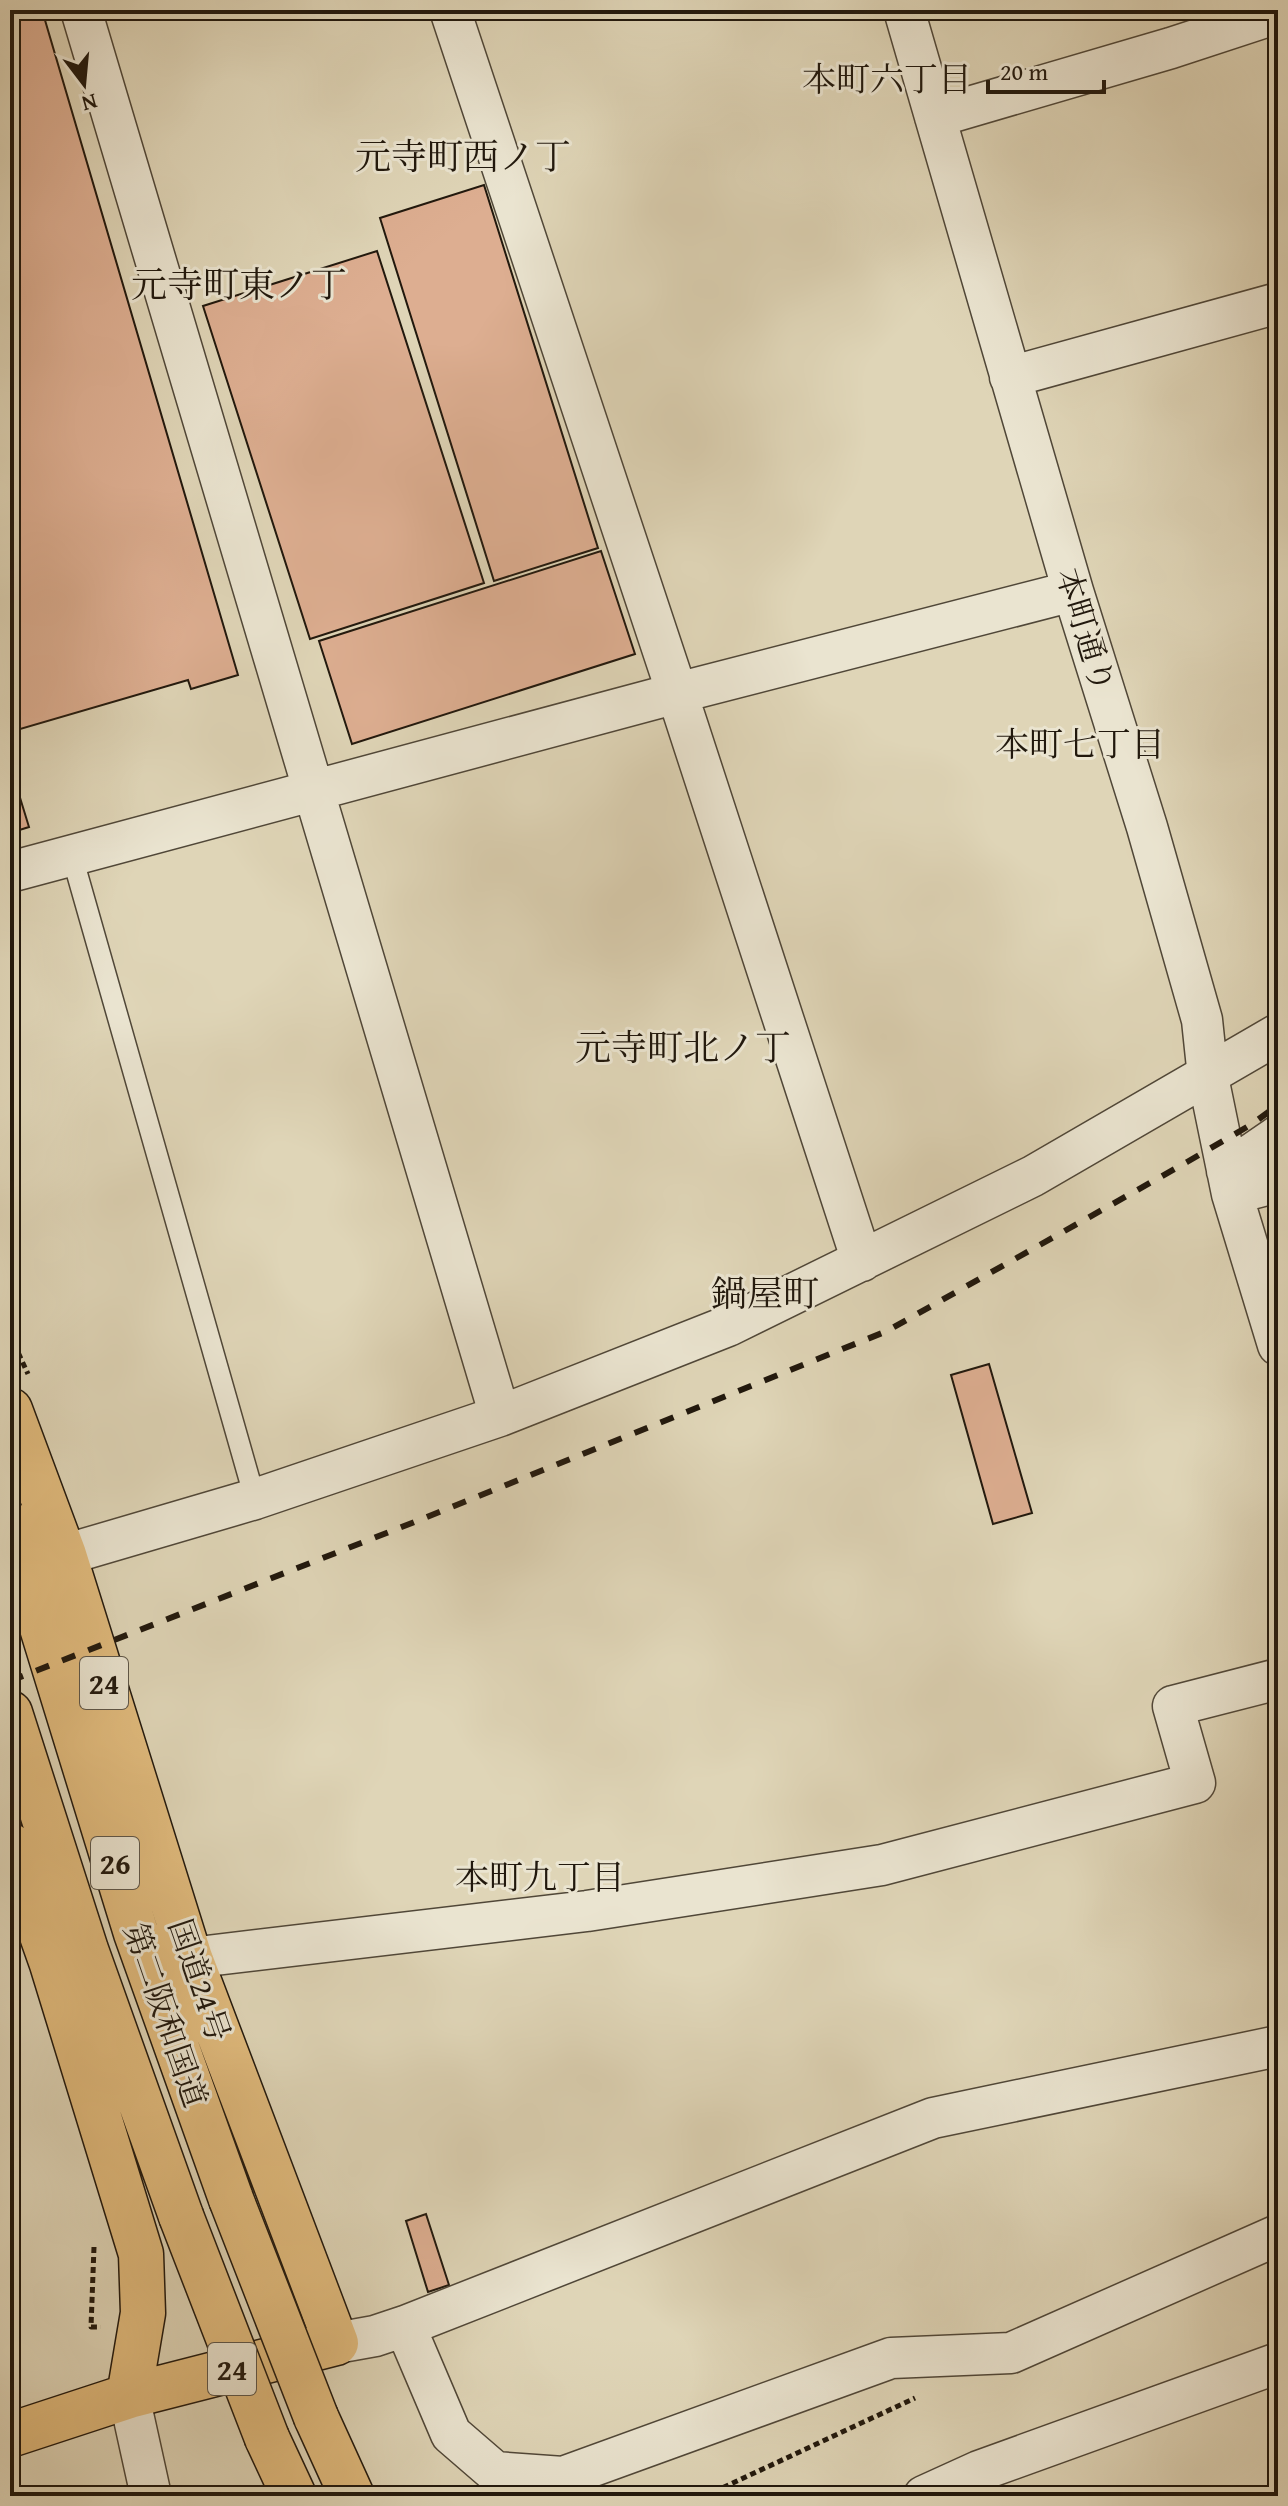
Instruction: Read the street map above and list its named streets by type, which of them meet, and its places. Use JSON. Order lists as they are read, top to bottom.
{
  "streets": {
    "highway": [
      "24",
      "26",
      "国道24号",
      "第二阪和国道"
    ],
    "street": ["本町通り"]
  },
  "crossings": [
    ["24", "国道24号"]
  ],
  "districts": [
    "本町六丁目",
    "元寺町西ノ丁",
    "元寺町東ノ丁",
    "本町七丁目",
    "元寺町北ノ丁",
    "鍋屋町",
    "本町九丁目"
  ],
  "scale_bar": "20 m",
  "north": "bottom"
}
